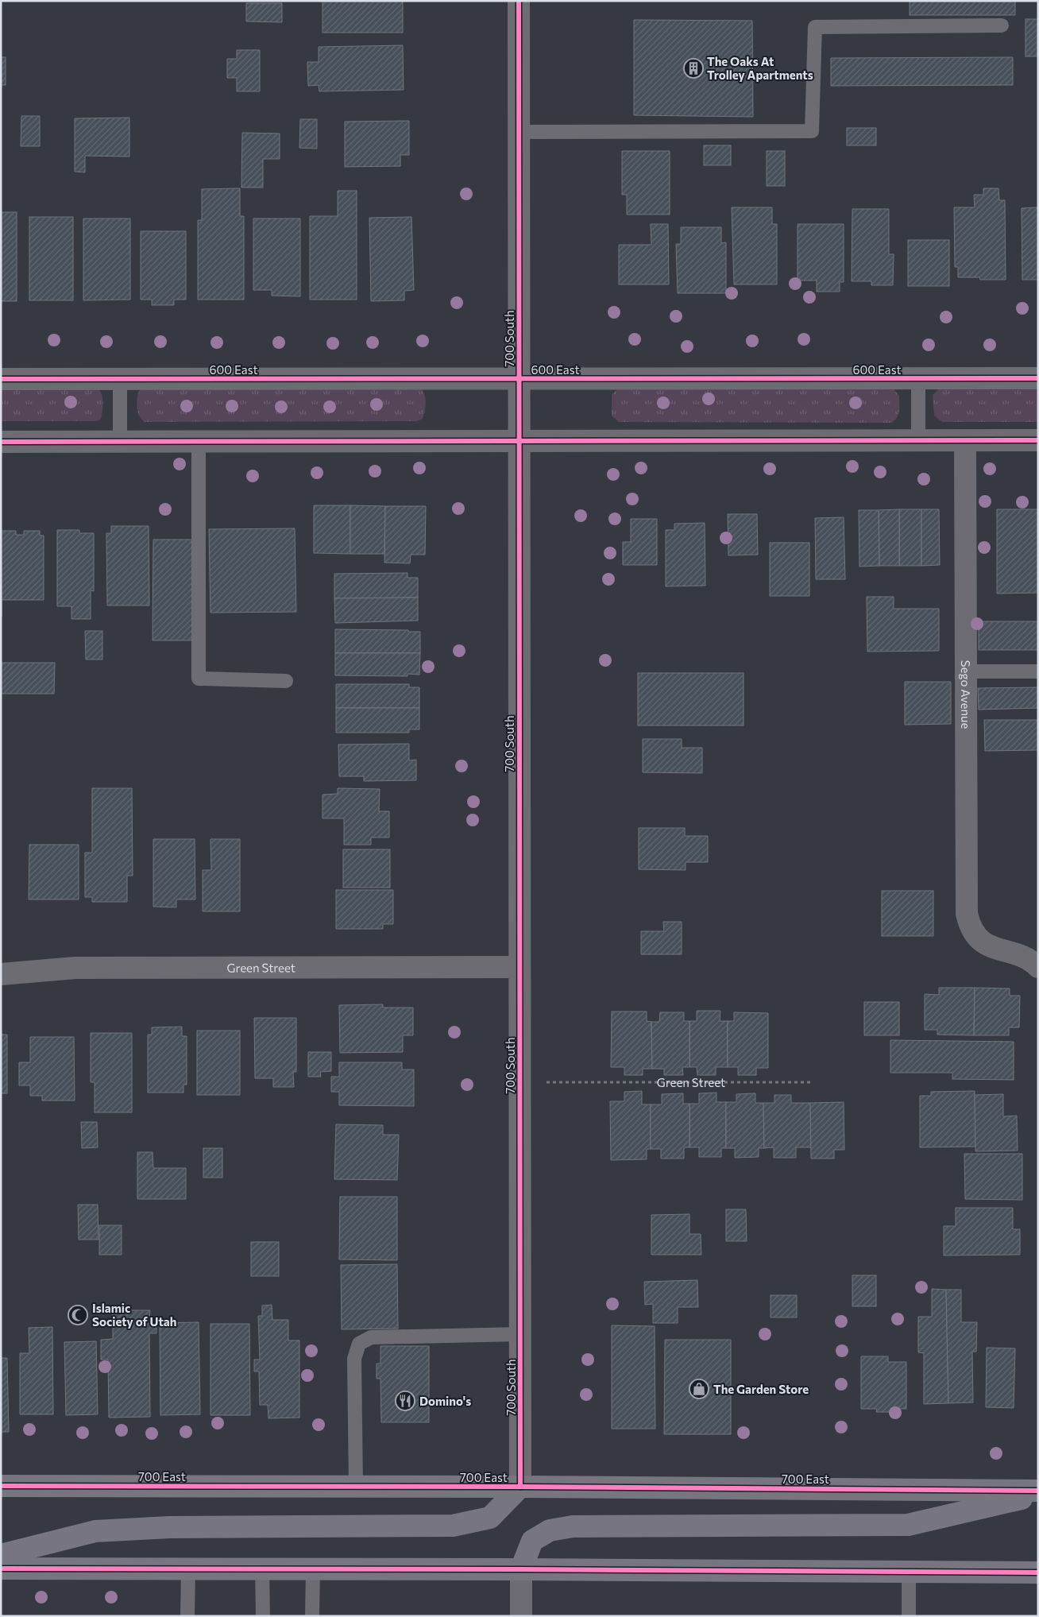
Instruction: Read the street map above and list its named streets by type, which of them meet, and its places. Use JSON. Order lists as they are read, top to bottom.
{
  "streets": {
    "main road": ["700 East"],
    "street": [
      "700 South",
      "600 East",
      "Sego Avenue",
      "Green Street"
    ]
  },
  "crossings": [
    ["700 South", "600 East"],
    ["700 South", "Green Street"],
    ["700 South", "700 East"]
  ],
  "places": {
    "building": ["The Oaks At Trolley Apartments"],
    "mosque": ["Islamic Society of Utah"],
    "shop": ["The Garden Store"],
    "restaurant": ["Domino's"]
  }
}
